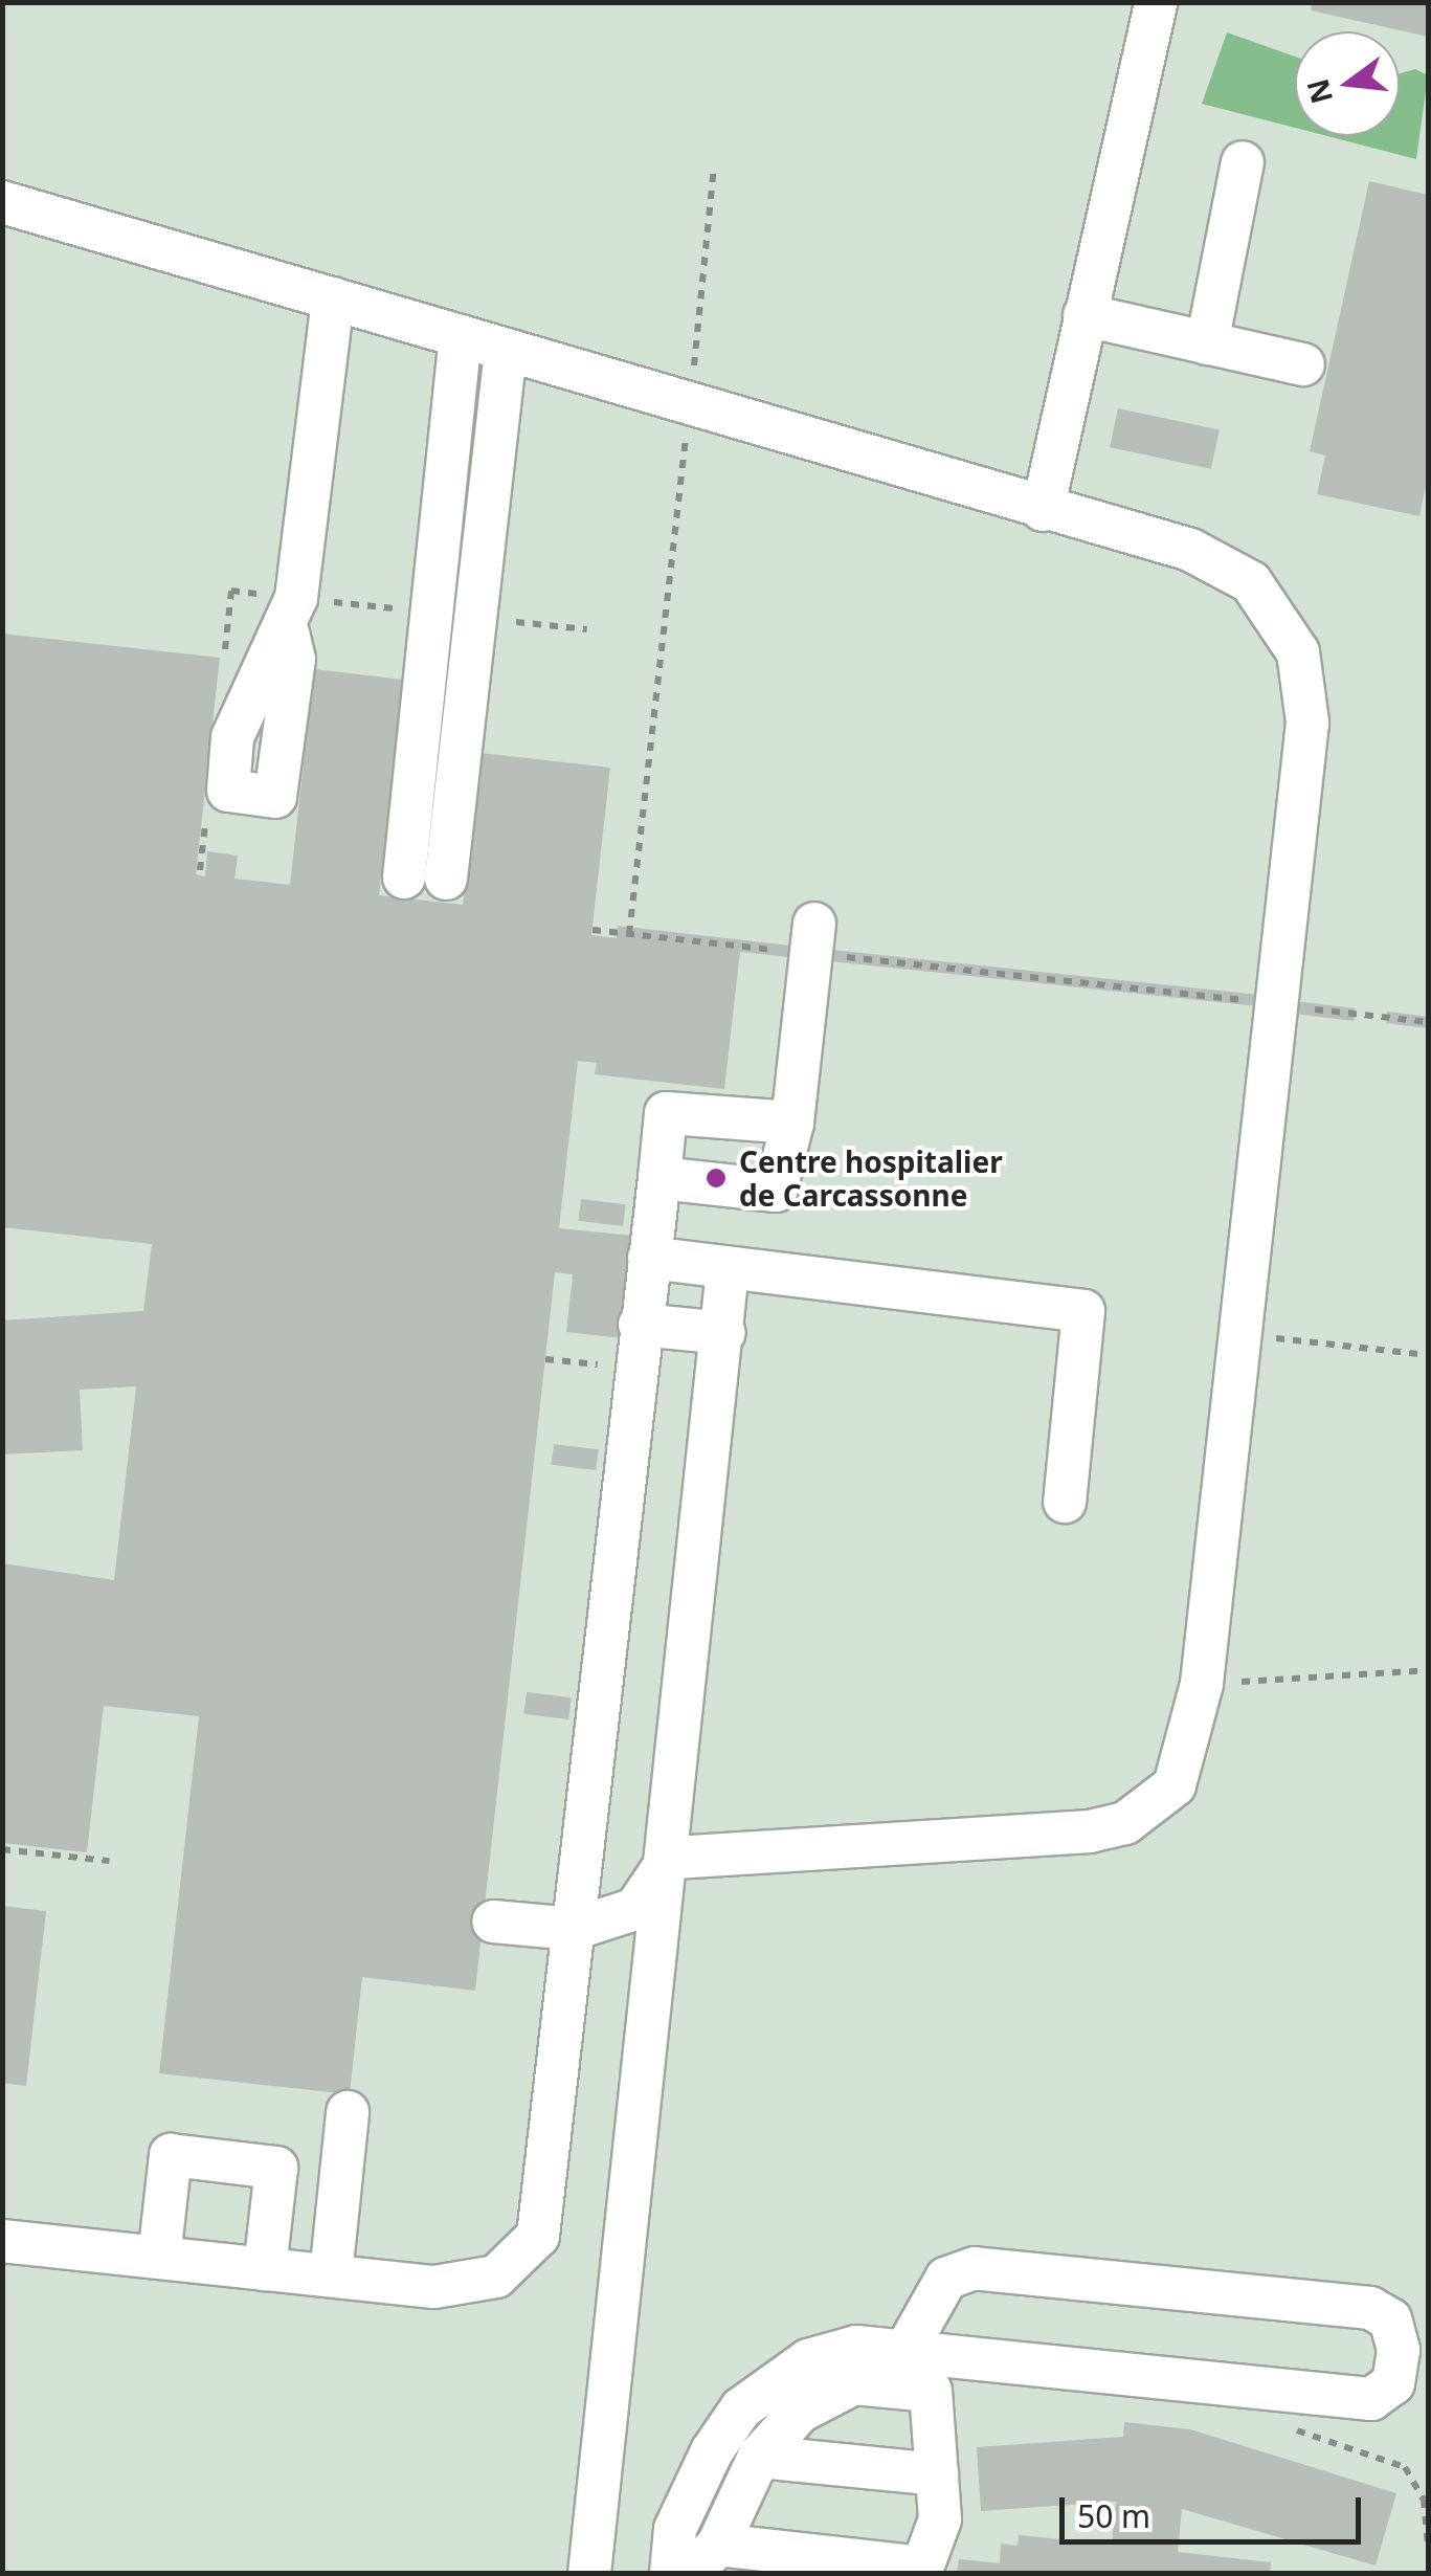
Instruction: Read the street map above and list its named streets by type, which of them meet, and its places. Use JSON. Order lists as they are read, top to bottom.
{
  "places": ["Centre hospitalier de Carcassonne"],
  "scale_bar": "50 m",
  "north": "left"
}
